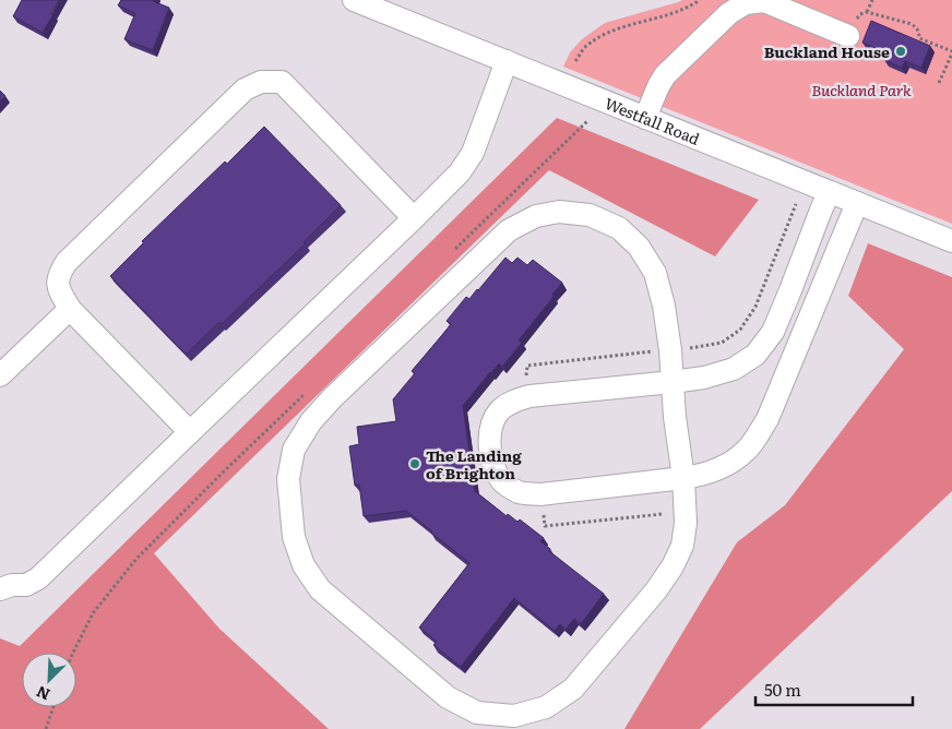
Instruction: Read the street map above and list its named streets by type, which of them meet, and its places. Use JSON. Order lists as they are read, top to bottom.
{
  "streets": {
    "street": ["Westfall Road"]
  },
  "parks": ["Buckland Park"],
  "places": ["Buckland House", "The Landing of Brighton"],
  "scale_bar": "50 m",
  "north": "bottom left"
}
